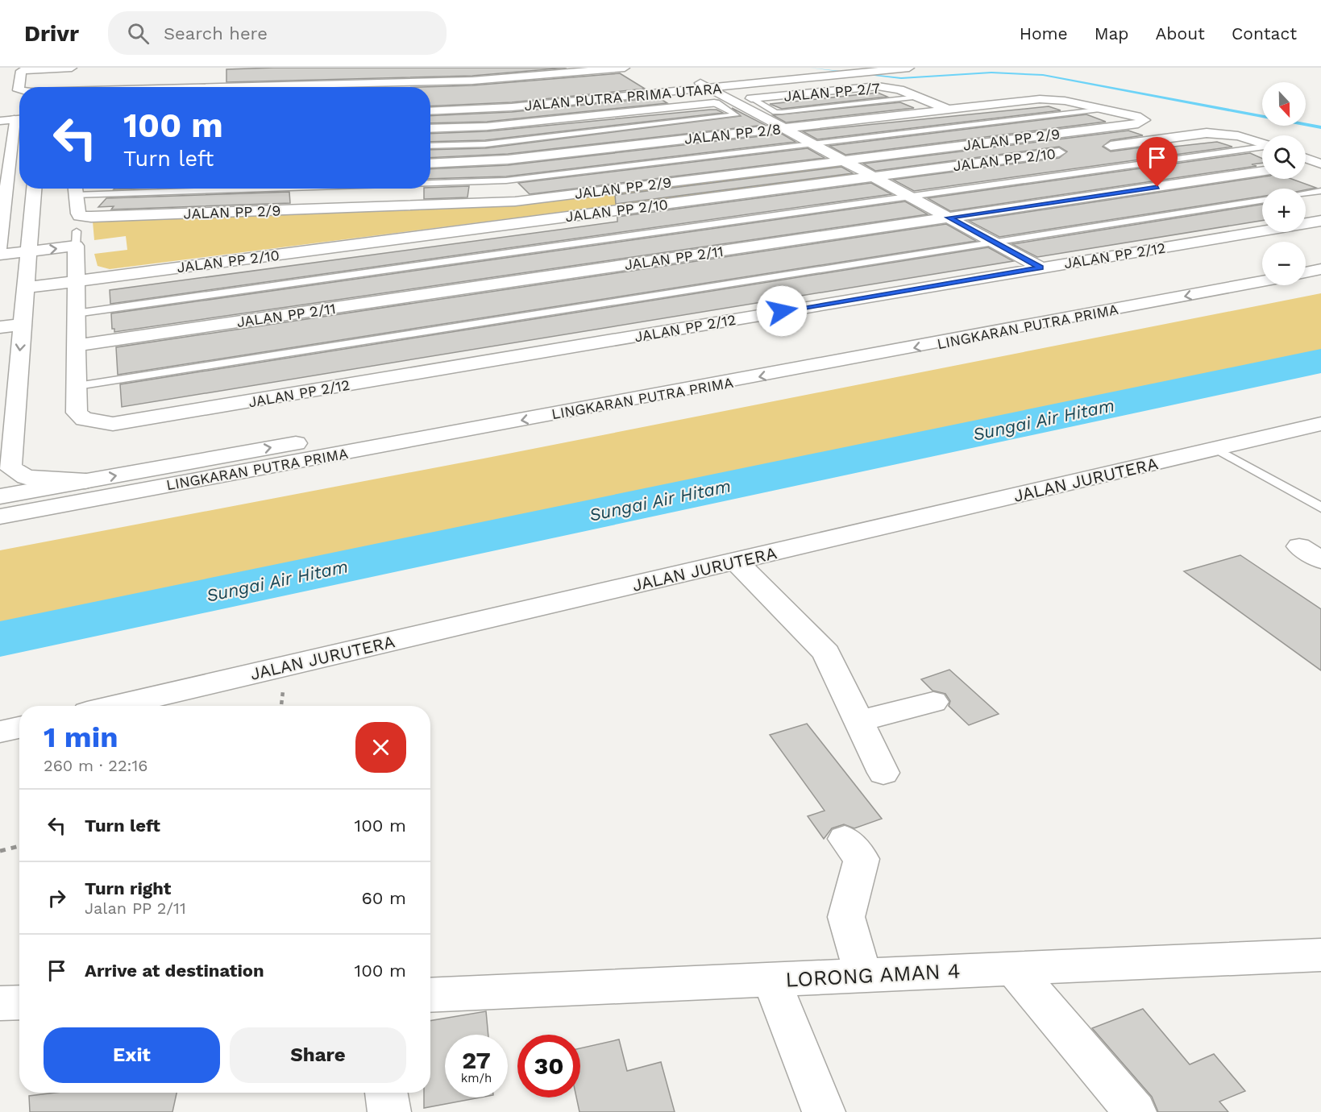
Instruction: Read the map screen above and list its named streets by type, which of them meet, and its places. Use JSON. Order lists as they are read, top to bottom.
{
  "streets": {
    "street": [
      "JALAN PP 2/7",
      "JALAN PUTRA PRIMA UTARA",
      "JALAN PP 2/8",
      "JALAN PP 2/9",
      "JALAN PP 2/10",
      "JALAN PP 2/12",
      "JALAN PP 2/11",
      "LINGKARAN PUTRA PRIMA",
      "JALAN JURUTERA",
      "LORONG AMAN 4"
    ]
  },
  "crossings": [
    ["JALAN PP 2/7", "JALAN PP 2/8"],
    ["JALAN PP 2/7", "JALAN PP 2/9"],
    ["JALAN PP 2/8", "JALAN PP 2/9"]
  ],
  "water": ["Sungai Air Hitam"],
  "north": "bottom",
  "page": {
    "header": "Drivr",
    "search": "Search here",
    "nav": [
      "Home",
      "Map",
      "About",
      "Contact"
    ],
    "map_buttons": ["+", "−"],
    "turn": ["100 m", "Turn left"],
    "heading": ["1 min", "260 m · 22:16"],
    "list": [
      {
        "name": "Turn left",
        "value": "100 m"
      },
      {
        "name": "Turn right",
        "note": "Jalan PP 2/11",
        "value": "60 m"
      },
      {
        "name": "Arrive at destination",
        "value": "100 m"
      }
    ],
    "buttons": ["Exit", "Share"],
    "speed": "27 km/h",
    "limit": "30"
  }
}
